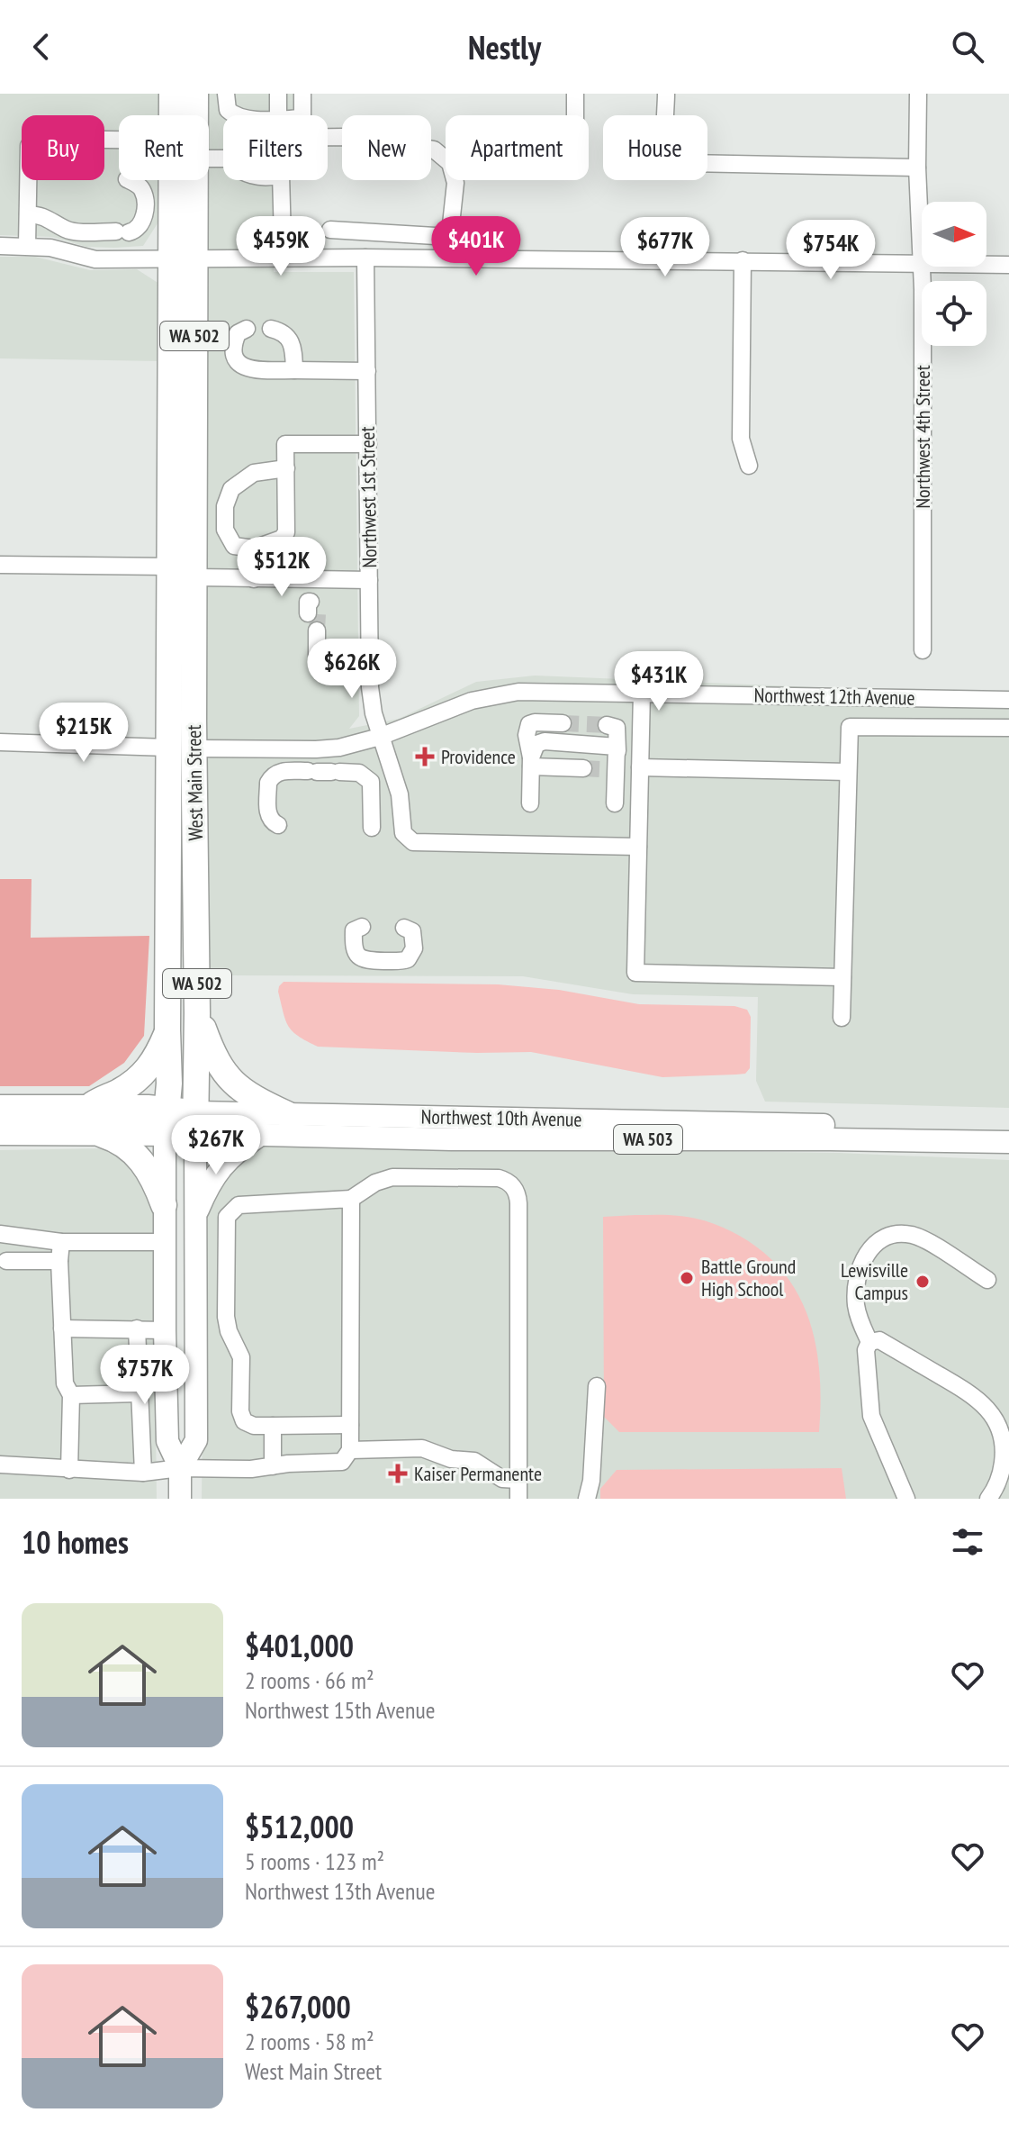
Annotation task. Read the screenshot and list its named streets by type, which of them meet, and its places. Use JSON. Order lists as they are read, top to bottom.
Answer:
{
  "streets": {
    "highway": ["WA 502", "West Main Street", "WA 503"],
    "main road": ["Northwest 10th Avenue"],
    "street": ["Northwest 4th Street", "Northwest 1st Street", "Northwest 12th Avenue"]
  },
  "crossings": [
    ["Northwest 1st Street", "Northwest 12th Avenue"],
    ["Northwest 12th Avenue", "West Main Street"],
    ["West Main Street", "Northwest 10th Avenue"],
    ["West Main Street", "WA 503"],
    ["Northwest 10th Avenue", "WA 503"]
  ],
  "places": {
    "health": ["Providence", "Kaiser Permanente"],
    "other": ["Battle Ground High School", "Lewisville Campus"]
  },
  "north": "right",
  "page": {
    "header": "Nestly",
    "chip": [
      "Buy",
      "Rent",
      "Filters",
      "New",
      "Apartment",
      "House"
    ],
    "price": [
      "$459K",
      "$401K",
      "$677K",
      "$754K",
      "$512K",
      "$626K",
      "$431K",
      "$215K",
      "$267K",
      "$757K"
    ],
    "heading": "10 homes",
    "list": [
      {
        "name": "$401,000",
        "note": "2 rooms · 66 m² · Northwest 15th Avenue"
      },
      {
        "name": "$512,000",
        "note": "5 rooms · 123 m² · Northwest 13th Avenue"
      },
      {
        "name": "$267,000",
        "note": "2 rooms · 58 m² · West Main Street"
      }
    ]
  }
}
